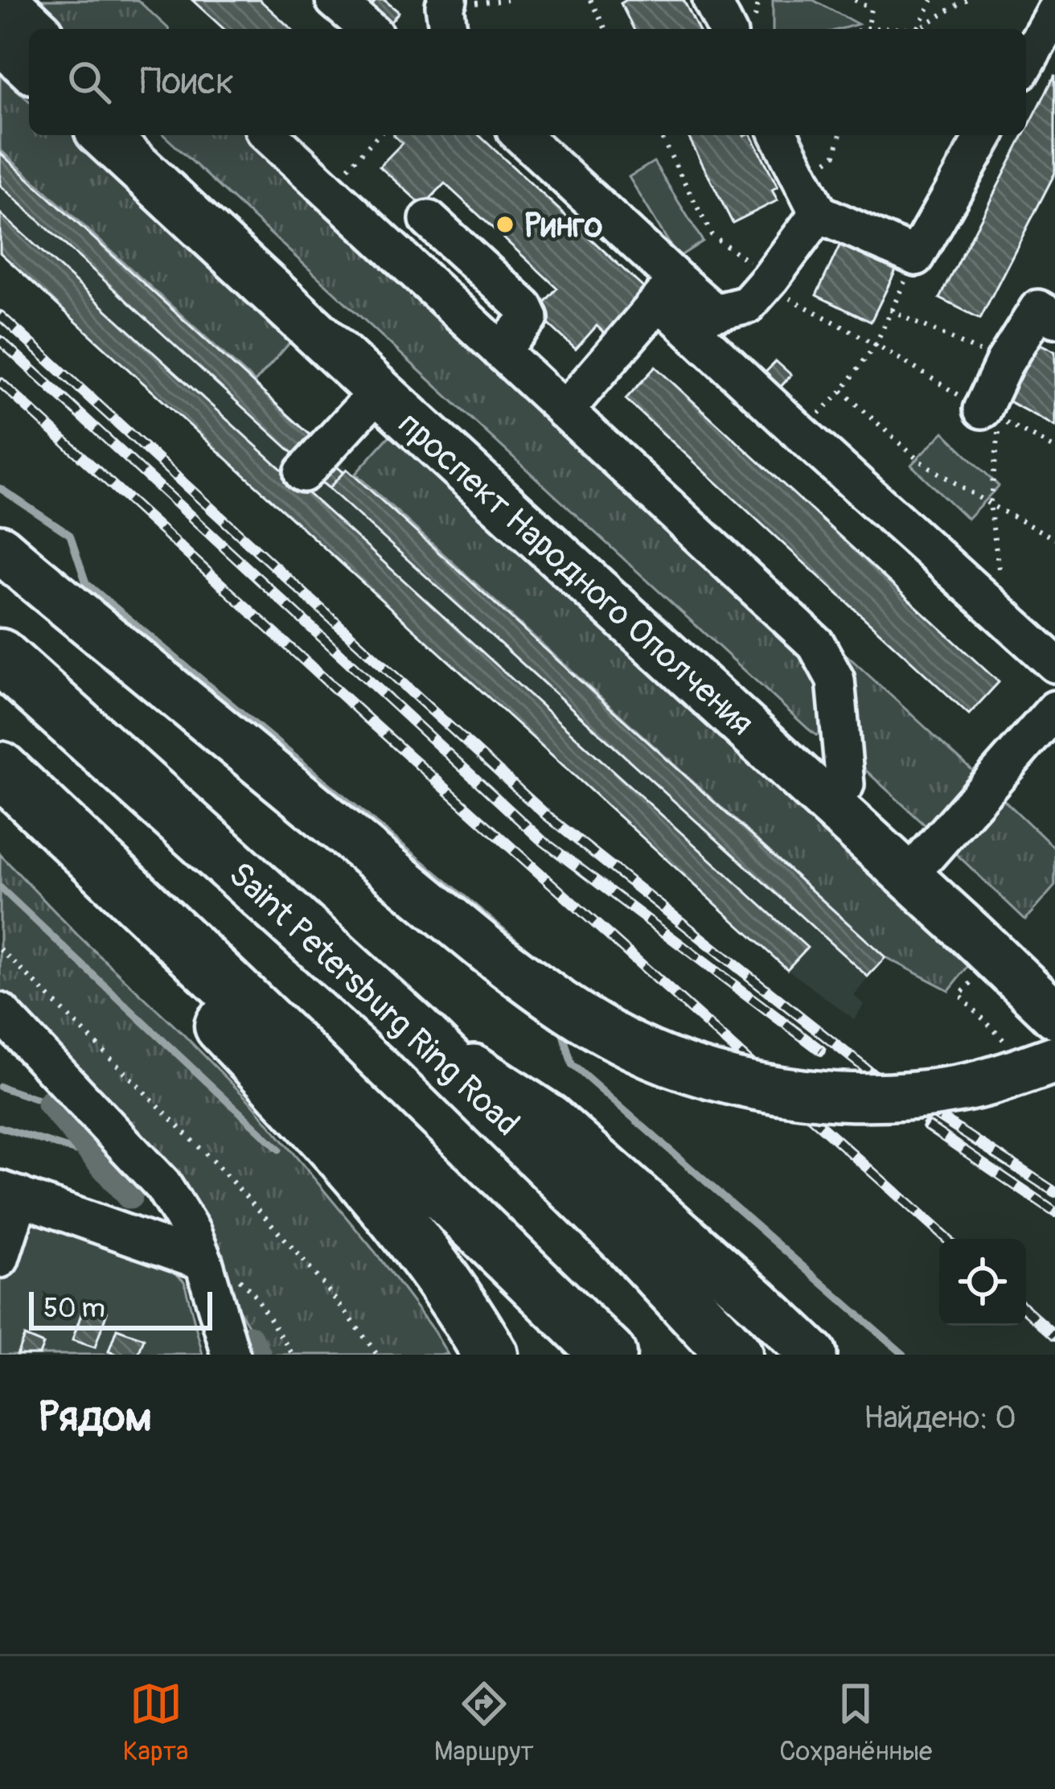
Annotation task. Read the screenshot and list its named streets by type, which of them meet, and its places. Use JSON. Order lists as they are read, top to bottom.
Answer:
{
  "streets": {
    "highway": ["Saint Petersburg Ring Road"],
    "main road": ["проспект Народного Ополчения"]
  },
  "places": ["Ринго"],
  "scale_bar": "50 m",
  "page": {
    "search": "Поиск",
    "scale": "50 m",
    "heading": ["Рядом", "Найдено: 0"],
    "nav": ["Карта", "Маршрут", "Сохранённые"]
  }
}
